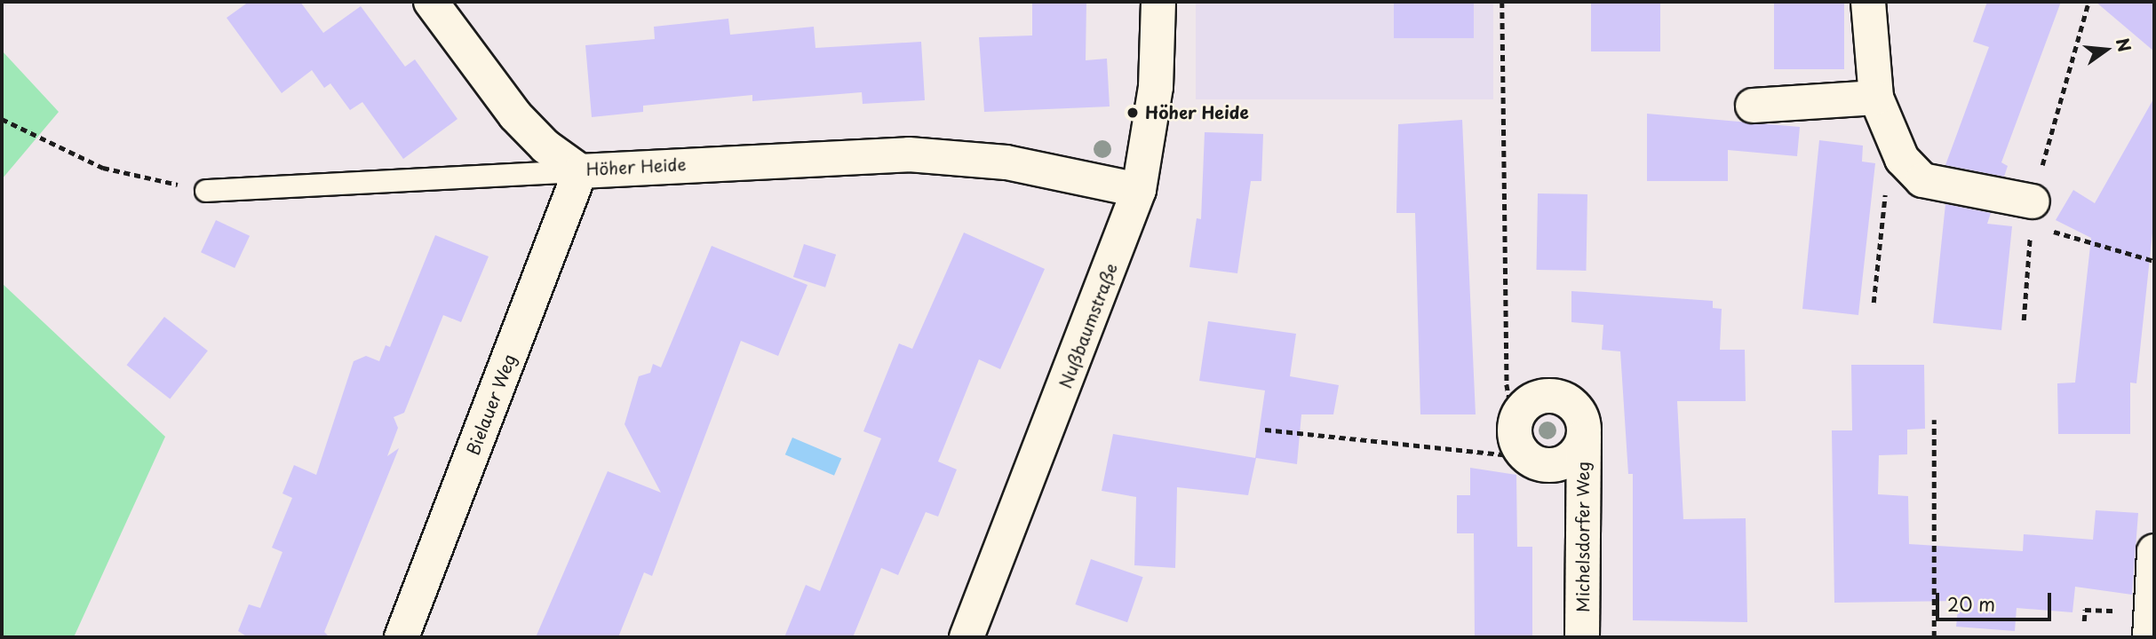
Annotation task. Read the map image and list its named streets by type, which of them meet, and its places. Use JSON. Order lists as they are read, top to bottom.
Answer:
{
  "streets": {
    "street": [
      "Höher Heide",
      "Nußbaumstraße",
      "Bielauer Weg",
      "Michelsdorfer Weg"
    ]
  },
  "crossings": [
    ["Höher Heide", "Nußbaumstraße"],
    ["Höher Heide", "Bielauer Weg"]
  ],
  "places": ["Höher Heide"],
  "scale_bar": "20 m",
  "north": "right"
}
